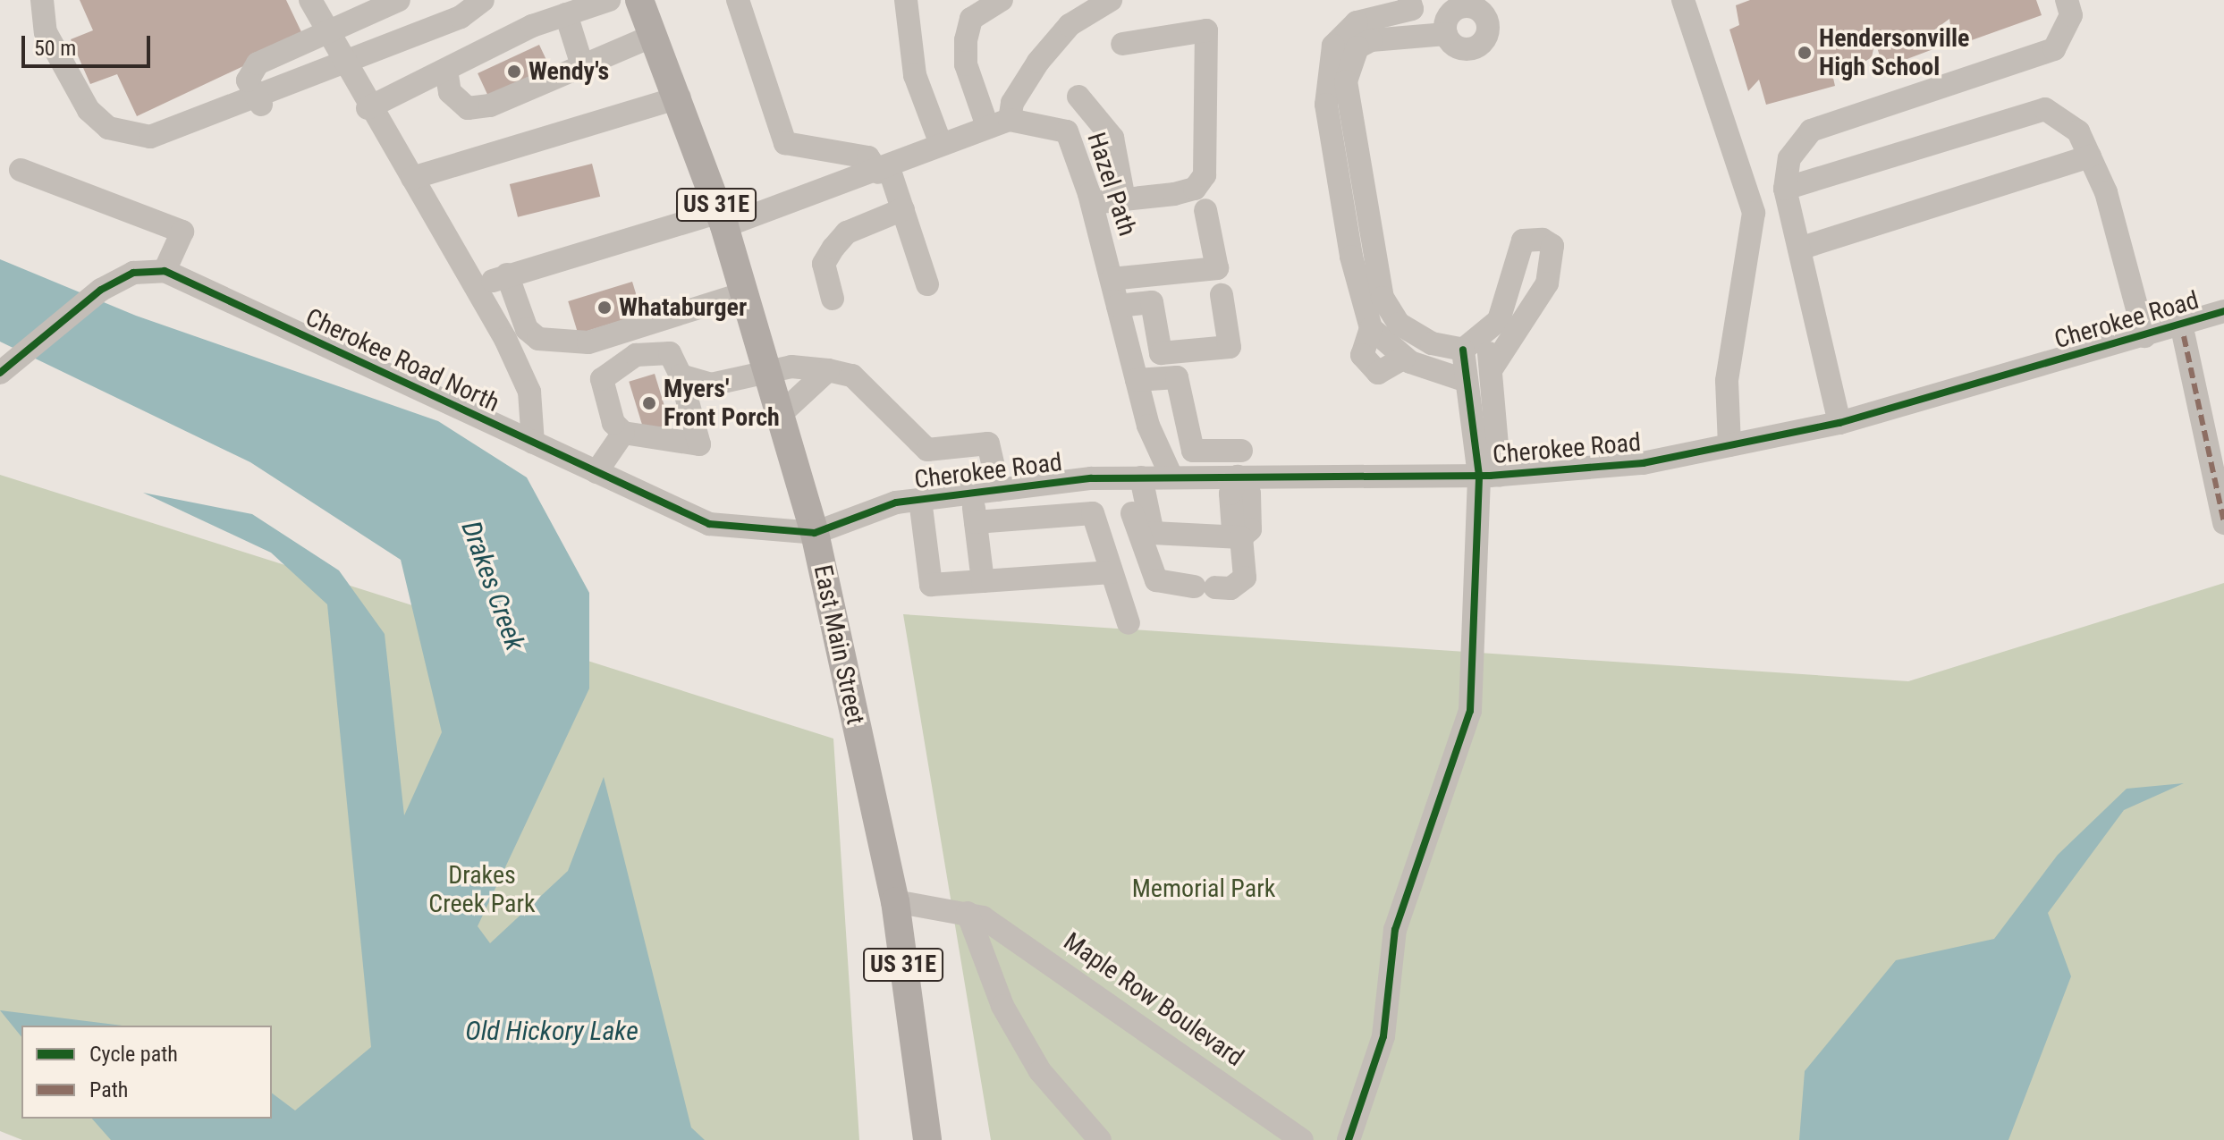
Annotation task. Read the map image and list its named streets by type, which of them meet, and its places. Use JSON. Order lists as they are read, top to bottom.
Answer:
{
  "streets": {
    "main road": ["US 31E", "East Main Street"],
    "street": [
      "Hazel Path",
      "Cherokee Road",
      "Cherokee Road North",
      "Maple Row Boulevard"
    ]
  },
  "crossings": [
    ["Hazel Path", "Cherokee Road"],
    ["Cherokee Road", "Cherokee Road North"],
    ["Cherokee Road", "East Main Street"],
    ["Cherokee Road North", "East Main Street"],
    ["East Main Street", "Maple Row Boulevard"]
  ],
  "water": ["Drakes Creek", "Old Hickory Lake"],
  "parks": ["Drakes Creek Park", "Memorial Park"],
  "places": [
    "Hendersonville High School",
    "Wendy's",
    "Whataburger",
    "Myers' Front Porch"
  ],
  "legend": ["Cycle path", "Path"],
  "scale_bar": "50 m"
}
